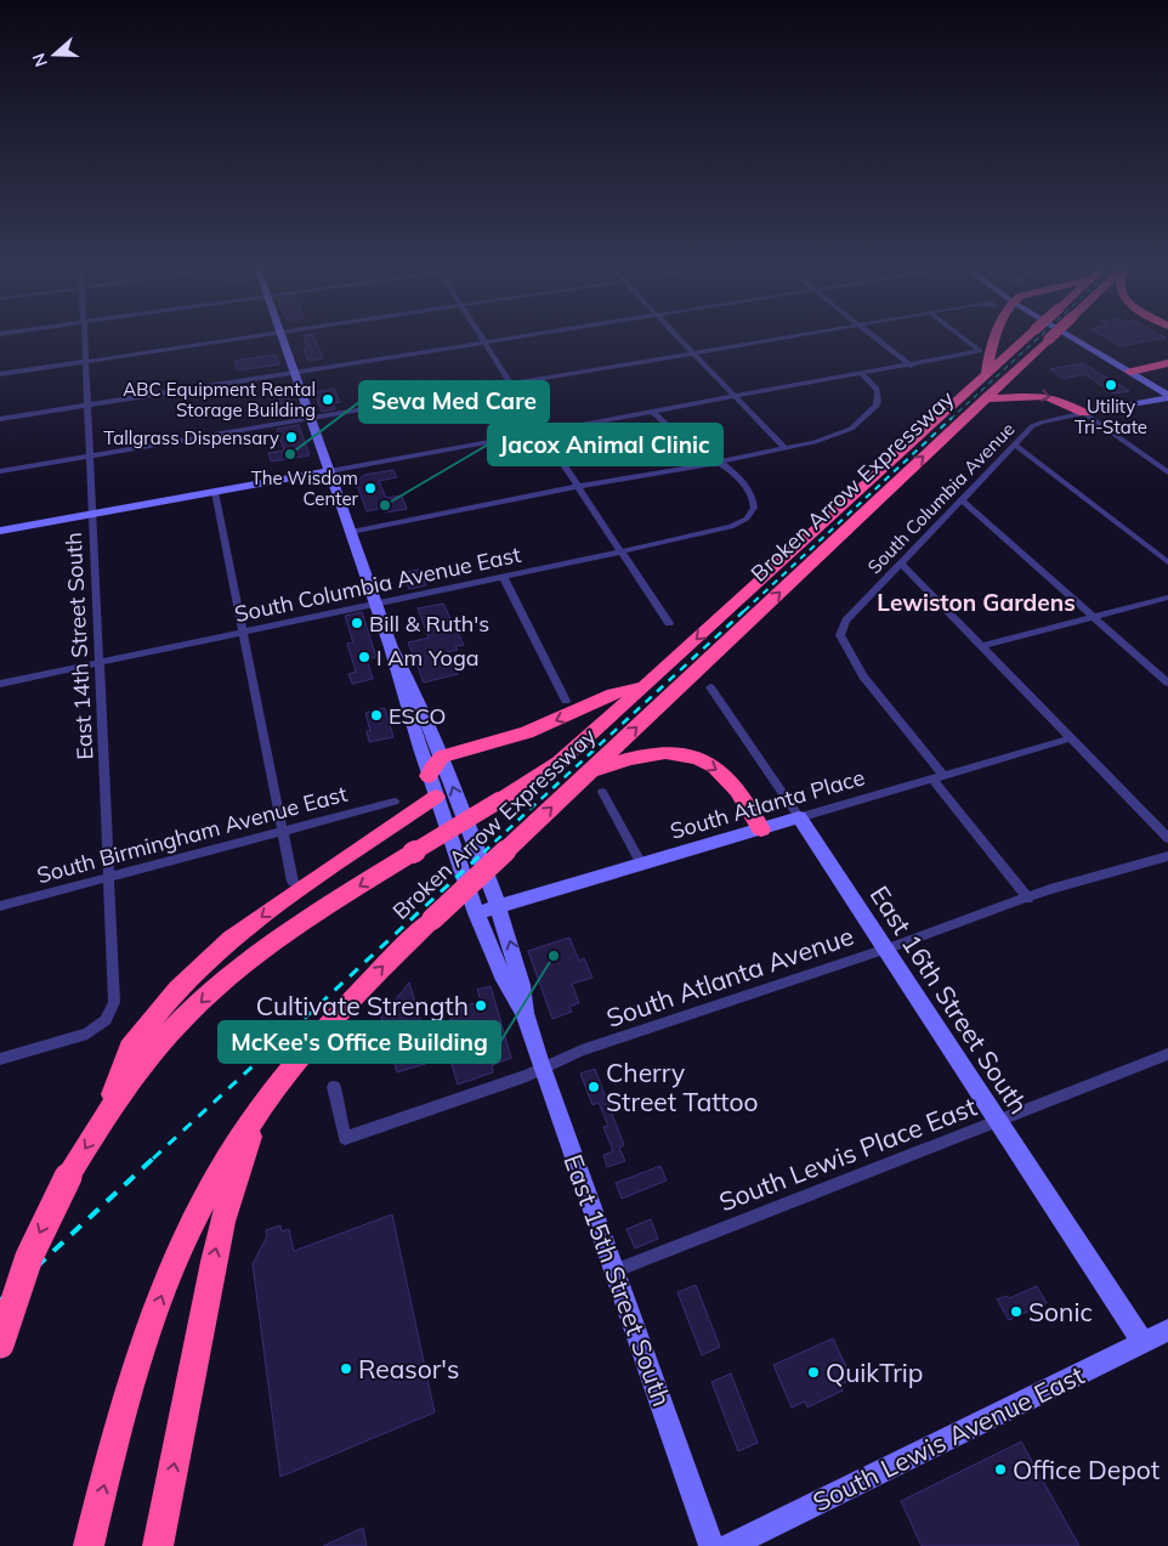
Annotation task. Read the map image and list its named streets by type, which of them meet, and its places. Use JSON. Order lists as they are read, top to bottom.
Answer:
{
  "streets": {
    "highway": ["Broken Arrow Expressway"],
    "main road": [
      "South Columbia Avenue",
      "South Atlanta Place",
      "East 16th Street South",
      "East 15th Street South",
      "South Lewis Avenue East"
    ],
    "street": [
      "South Columbia Avenue East",
      "East 14th Street South",
      "South Birmingham Avenue East",
      "South Atlanta Avenue",
      "South Lewis Place East"
    ]
  },
  "crossings": [
    ["South Columbia Avenue East", "East 14th Street South"],
    ["South Columbia Avenue East", "East 15th Street South"],
    ["East 14th Street South", "South Birmingham Avenue East"],
    ["South Atlanta Place", "East 16th Street South"],
    ["South Atlanta Place", "East 15th Street South"],
    ["South Atlanta Avenue", "East 16th Street South"],
    ["South Atlanta Avenue", "East 15th Street South"],
    ["East 16th Street South", "South Lewis Place East"],
    ["East 16th Street South", "South Lewis Avenue East"],
    ["South Lewis Place East", "East 15th Street South"]
  ],
  "districts": ["Lewiston Gardens"],
  "places": [
    "Utility Tri-State",
    "ABC Equipment Rental Storage Building",
    "Tallgrass Dispensary",
    "Seva Med Care",
    "The Wisdom Center",
    "Jacox Animal Clinic",
    "Bill & Ruth's",
    "I Am Yoga",
    "ESCO",
    "McKee's Office Building",
    "Cultivate Strength",
    "Cherry Street Tattoo",
    "Sonic",
    "Reasor's",
    "QuikTrip",
    "Office Depot"
  ],
  "north": "left"
}
